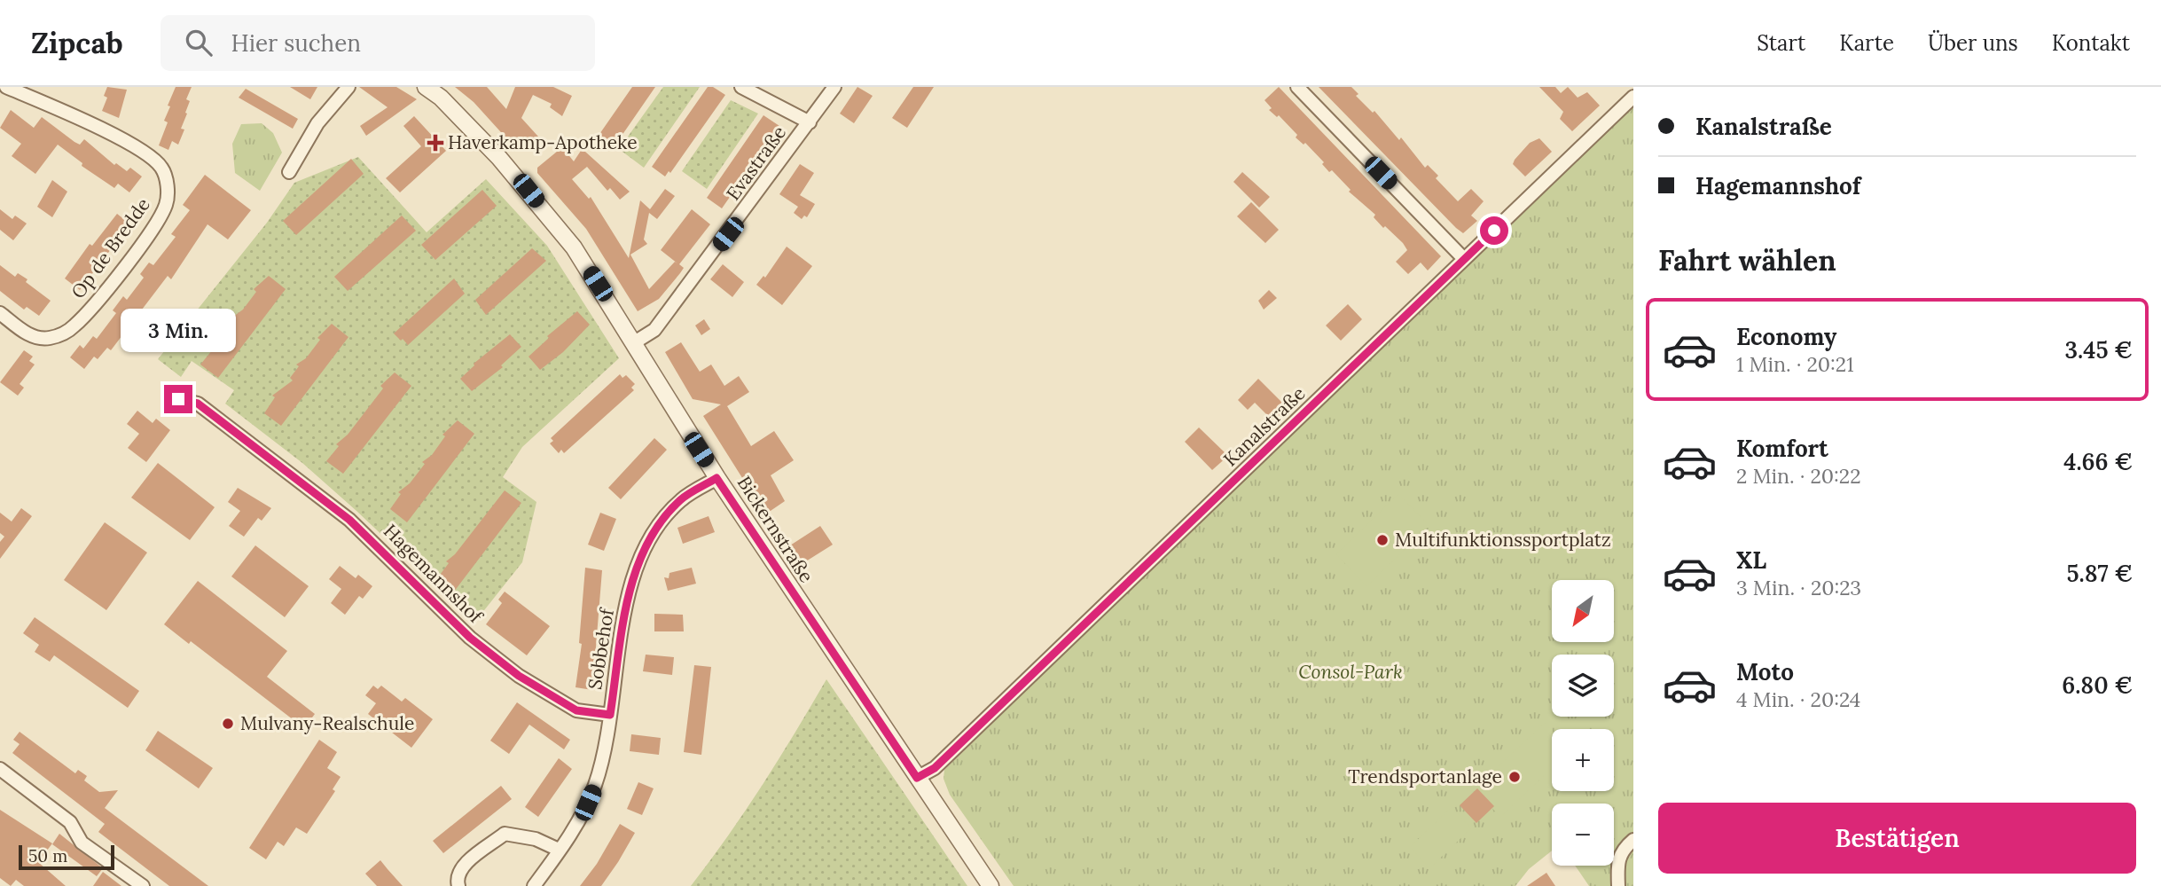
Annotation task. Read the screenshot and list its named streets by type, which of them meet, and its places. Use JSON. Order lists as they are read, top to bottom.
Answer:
{
  "streets": {
    "street": [
      "Evastraße",
      "Op de Bredde",
      "Kanalstraße",
      "Bickernstraße",
      "Hagemannshof",
      "Sobbehof"
    ]
  },
  "crossings": [
    ["Evastraße", "Bickernstraße"],
    ["Kanalstraße", "Bickernstraße"],
    ["Bickernstraße", "Sobbehof"],
    ["Hagemannshof", "Sobbehof"]
  ],
  "parks": ["Consol-Park"],
  "places": {
    "health": ["Haverkamp-Apotheke"],
    "other": ["Multifunktionssportplatz", "Mulvany-Realschule", "Trendsportanlage"]
  },
  "scale_bar": "50 m",
  "north": "bottom left",
  "page": {
    "header": "Zipcab",
    "search": "Hier suchen",
    "nav": [
      "Start",
      "Karte",
      "Über uns",
      "Kontakt"
    ],
    "banner": ["Kanalstraße", "Hagemannshof"],
    "heading": "Fahrt wählen",
    "list": [
      {
        "name": "Economy",
        "note": "1 Min. · 20:21",
        "value": "3.45 €"
      },
      {
        "name": "Komfort",
        "note": "2 Min. · 20:22",
        "value": "4.66 €"
      },
      {
        "name": "XL",
        "note": "3 Min. · 20:23",
        "value": "5.87 €"
      },
      {
        "name": "Moto",
        "note": "4 Min. · 20:24",
        "value": "6.80 €"
      }
    ],
    "bubble": "3 Min.",
    "map_buttons": ["+", "−"],
    "buttons": "Bestätigen",
    "scale": "50 m"
  }
}
